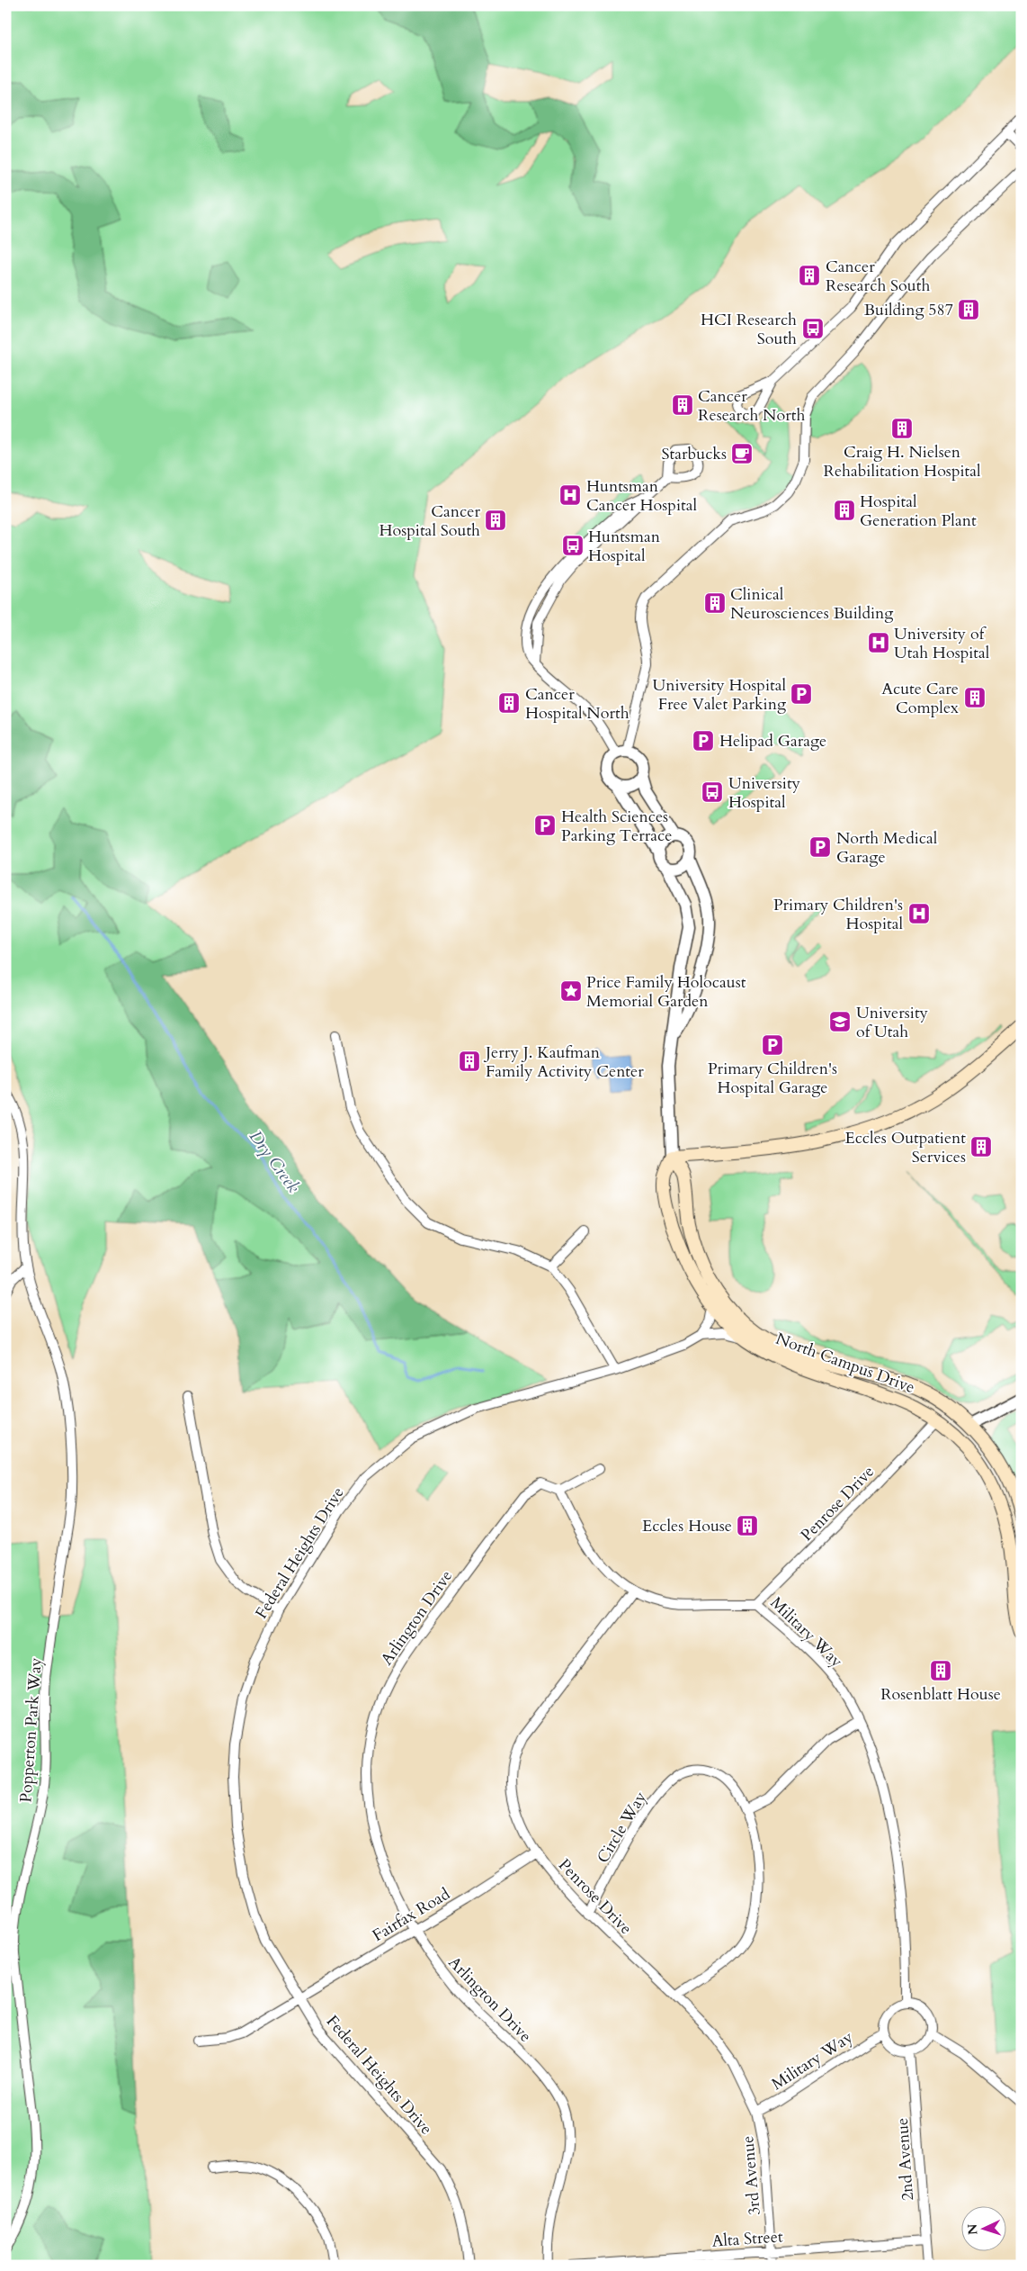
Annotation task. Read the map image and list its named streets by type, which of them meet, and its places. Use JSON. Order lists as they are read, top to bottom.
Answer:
{
  "streets": {
    "main road": ["North Campus Drive"],
    "street": [
      "Penrose Drive",
      "Federal Heights Drive",
      "Arlington Drive",
      "Military Way",
      "Popperton Park Way",
      "Circle Way",
      "Fairfax Road",
      "2nd Avenue",
      "3rd Avenue",
      "Alta Street"
    ]
  },
  "crossings": [
    ["North Campus Drive", "Penrose Drive"],
    ["North Campus Drive", "Federal Heights Drive"],
    ["Penrose Drive", "Military Way"],
    ["Penrose Drive", "Circle Way"],
    ["Penrose Drive", "Fairfax Road"],
    ["Penrose Drive", "3rd Avenue"],
    ["Federal Heights Drive", "Fairfax Road"],
    ["Arlington Drive", "Military Way"],
    ["Arlington Drive", "Fairfax Road"],
    ["Military Way", "2nd Avenue"],
    ["Military Way", "3rd Avenue"],
    ["2nd Avenue", "Alta Street"],
    ["3rd Avenue", "Alta Street"]
  ],
  "water": ["Dry Creek"],
  "places": {
    "building": [
      "Cancer Research South",
      "Building 587",
      "Cancer Research North",
      "Craig H. Nielsen Rehabilitation Hospital",
      "Hospital Generation Plant",
      "Cancer Hospital South",
      "Clinical Neurosciences Building",
      "Acute Care Complex",
      "Cancer Hospital North",
      "Jerry J. Kaufman Family Activity Center",
      "Eccles Outpatient Services",
      "Eccles House",
      "Rosenblatt House"
    ],
    "bus stop": ["HCI Research South", "Huntsman Hospital", "University Hospital"],
    "cafe": ["Starbucks"],
    "hospital": ["Huntsman Cancer Hospital", "University of Utah Hospital", "Primary Children's Hospital"],
    "parking": [
      "University Hospital Free Valet Parking",
      "Helipad Garage",
      "Health Sciences Parking Terrace",
      "North Medical Garage",
      "Primary Children's Hospital Garage"
    ],
    "place": ["Price Family Holocaust Memorial Garden"],
    "school or university": ["University of Utah"]
  },
  "north": "left"
}
